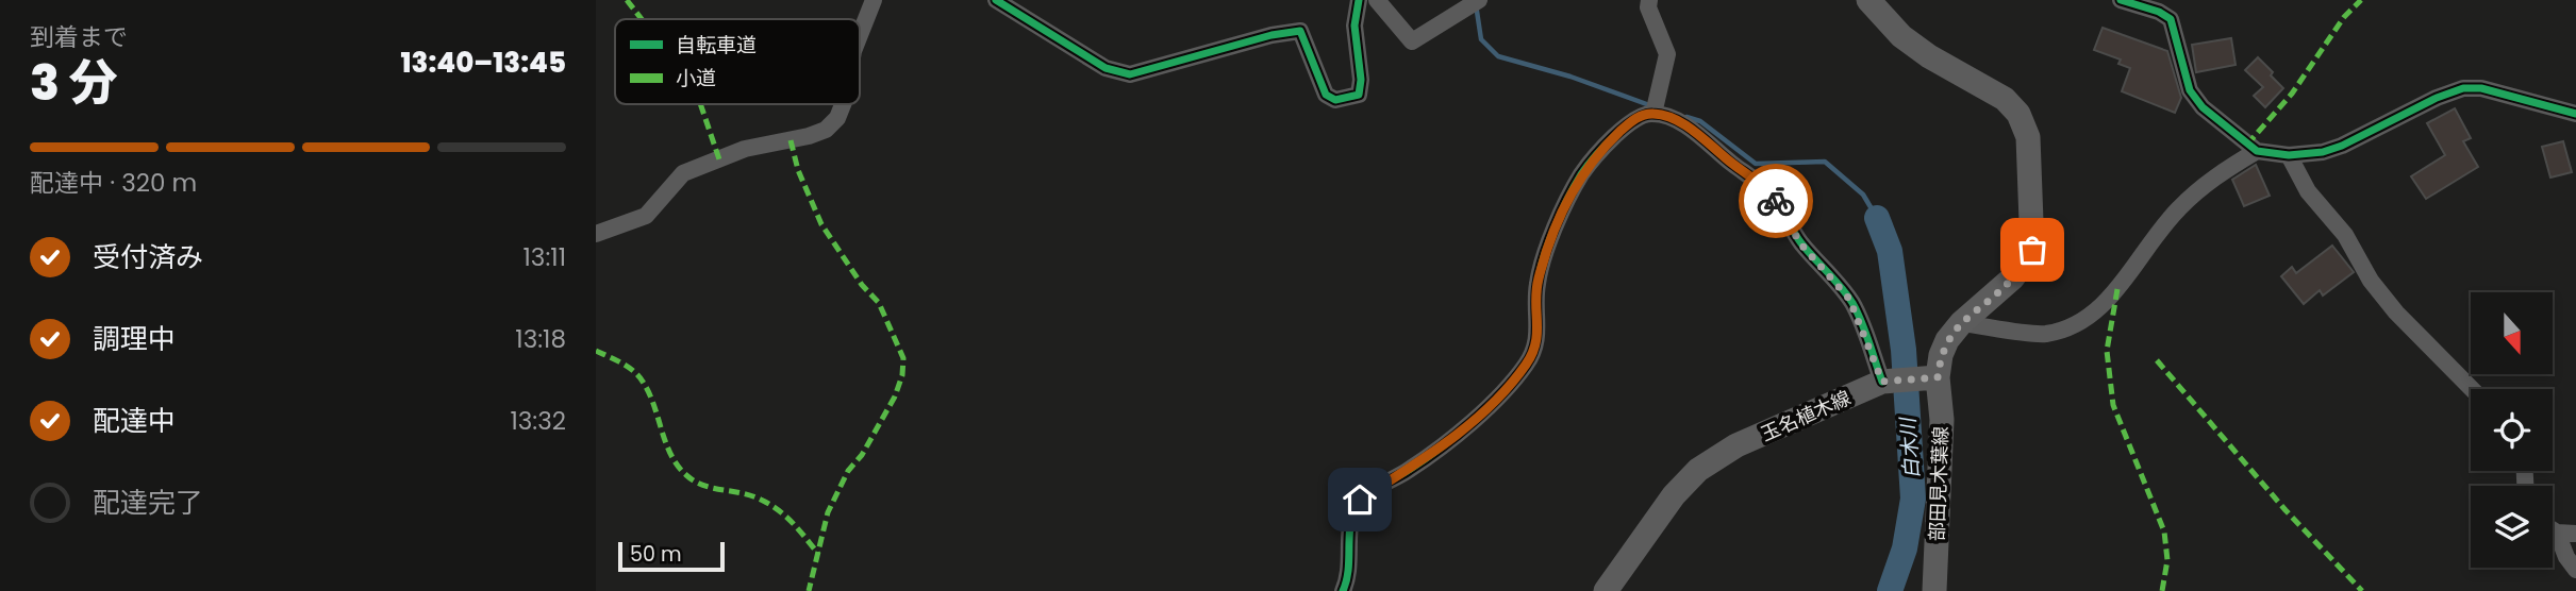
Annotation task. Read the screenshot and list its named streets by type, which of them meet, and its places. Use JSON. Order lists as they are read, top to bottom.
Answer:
{
  "streets": {
    "main road": ["玉名植木線", "部田見木葉線"]
  },
  "crossings": [
    ["玉名植木線", "部田見木葉線"]
  ],
  "water": ["白木川"],
  "legend": ["自転車道", "小道"],
  "scale_bar": "50 m",
  "north": "bottom",
  "page": {
    "heading": ["3 分", "到着まで", "13:40–13:45"],
    "bar": "配達中 · 320 m",
    "list": [
      ["受付済み", "13:11"],
      ["調理中", "13:18"],
      ["配達中", "13:32"],
      "配達完了"
    ],
    "scale": "50 m"
  }
}
